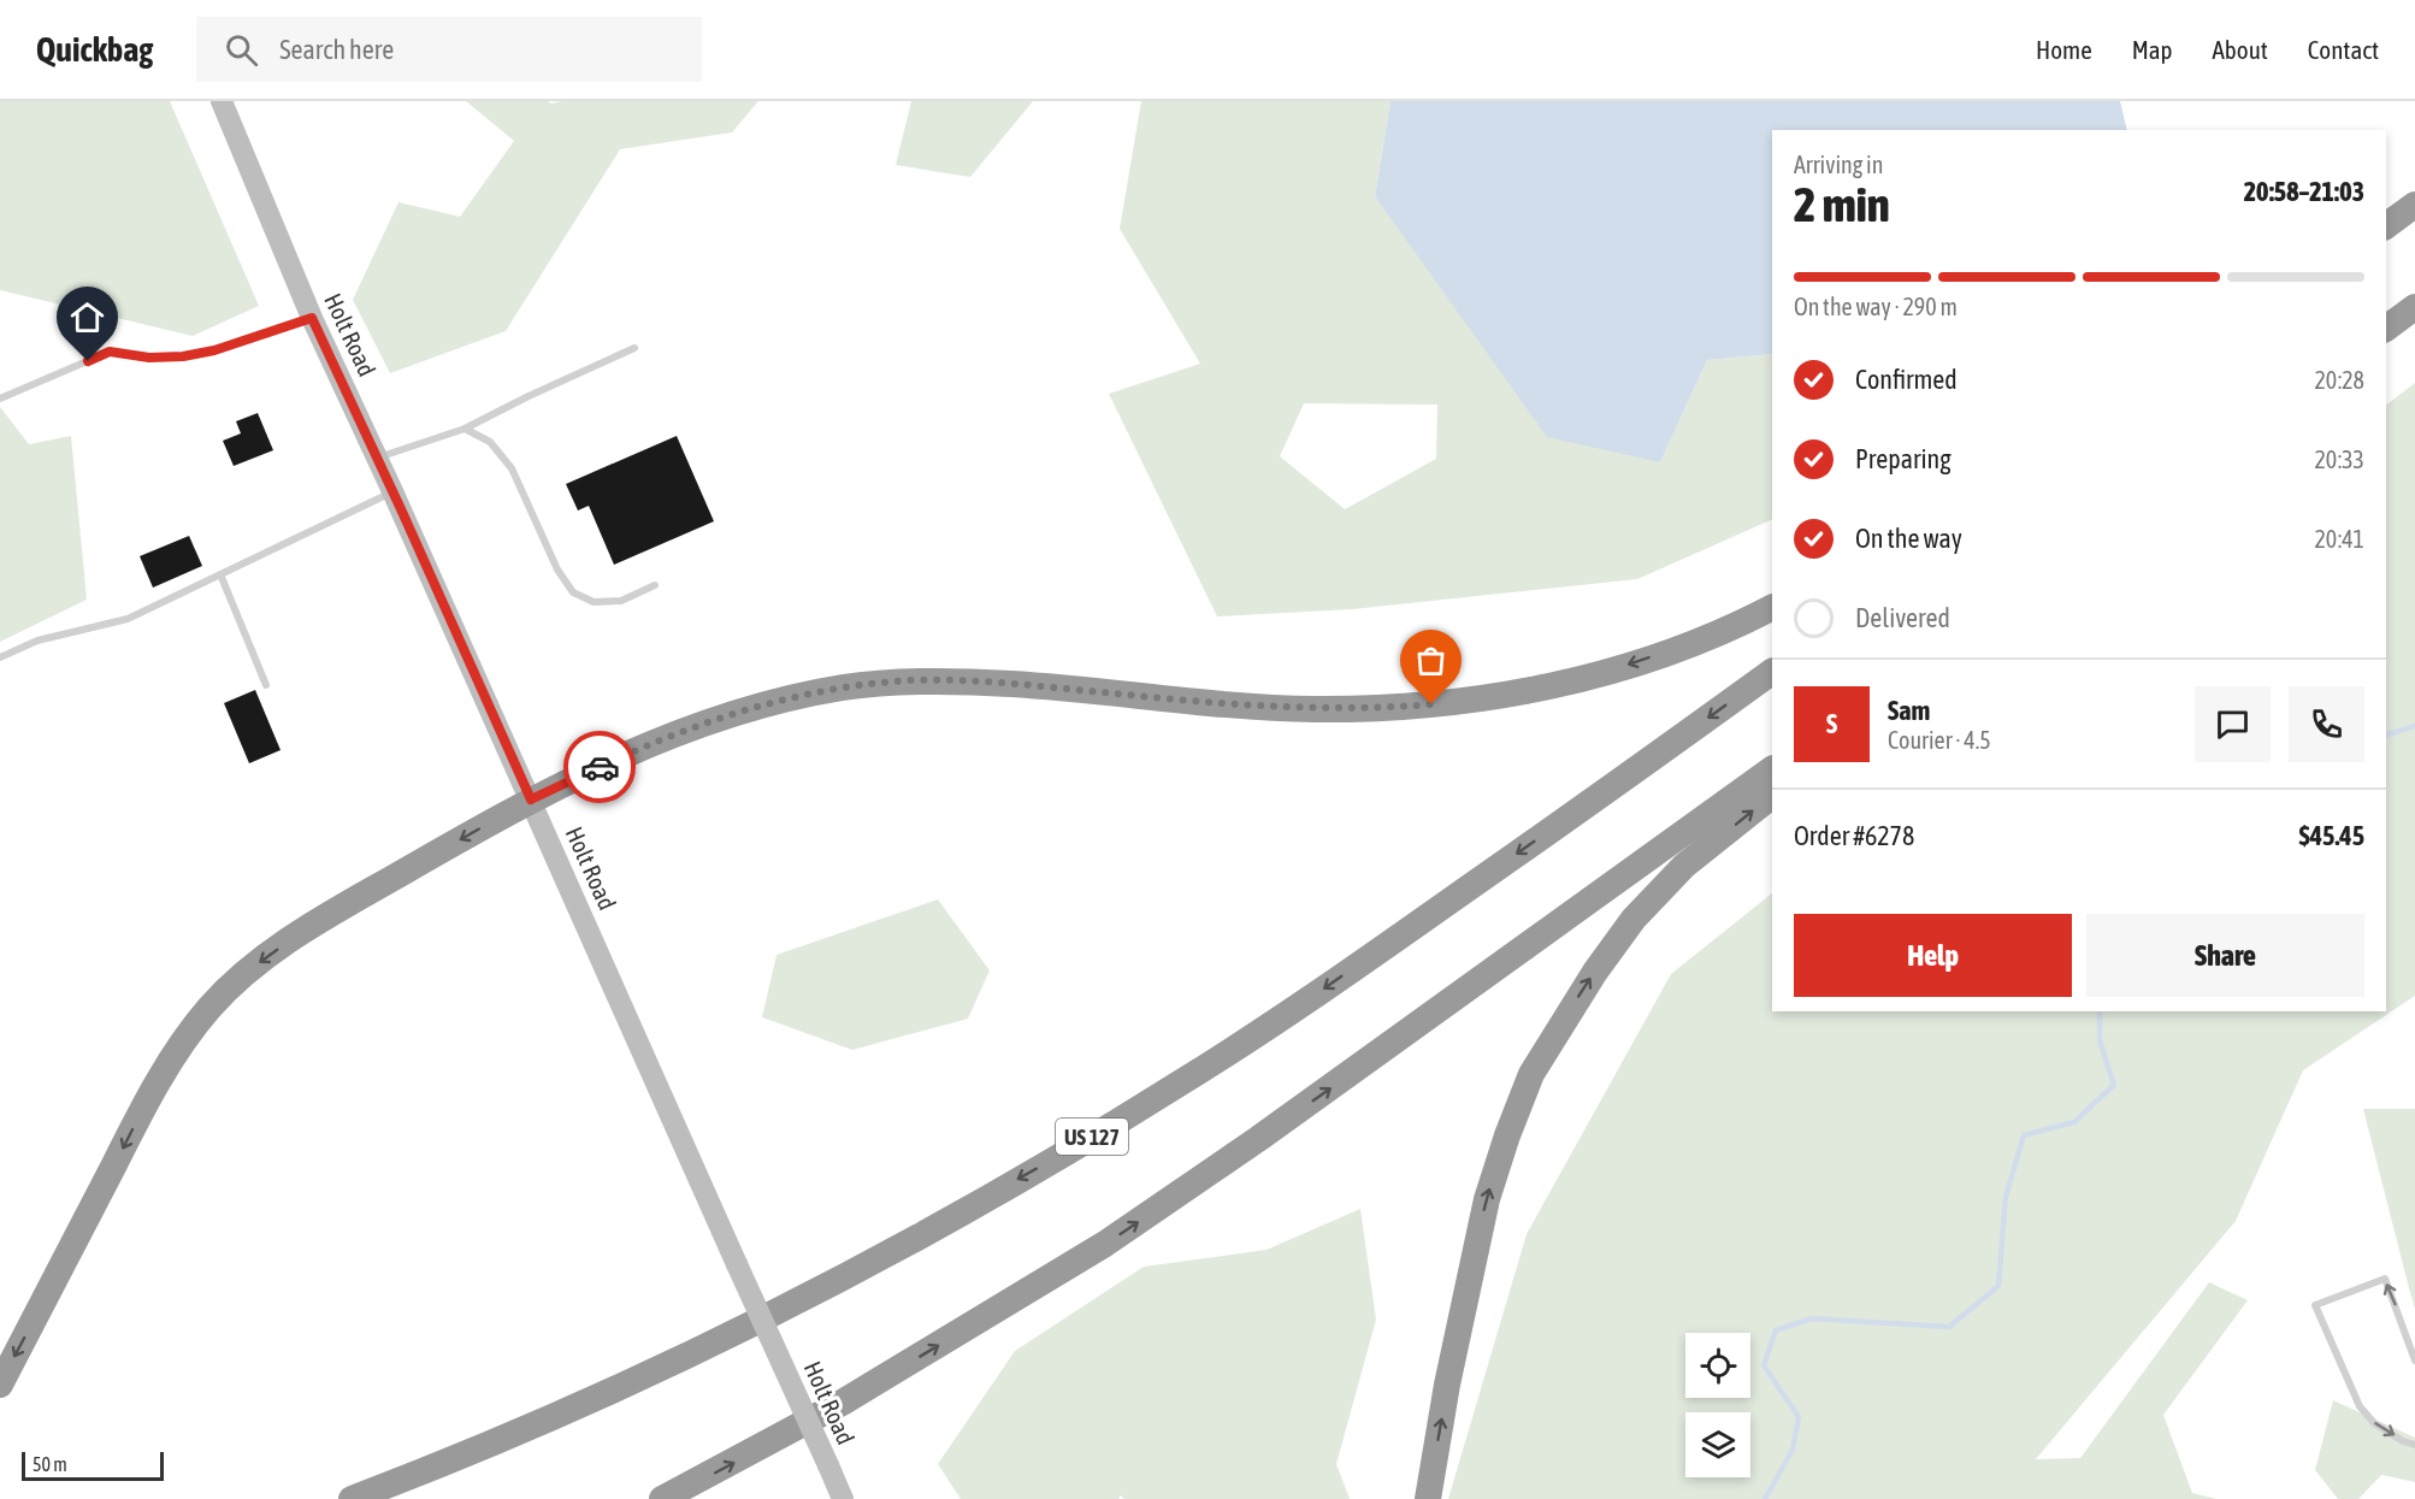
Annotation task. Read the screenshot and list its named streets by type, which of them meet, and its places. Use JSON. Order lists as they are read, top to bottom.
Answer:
{
  "streets": {
    "highway": ["US 127"],
    "street": ["Holt Road"]
  },
  "scale_bar": "50 m",
  "page": {
    "header": "Quickbag",
    "search": "Search here",
    "nav": [
      "Home",
      "Map",
      "About",
      "Contact"
    ],
    "heading": ["2 min", "Arriving in", "20:58–21:03"],
    "panel": [
      "Sam",
      "Courier · 4.5",
      "Order #6278",
      "$45.45"
    ],
    "bar": "On the way · 290 m",
    "list": [
      ["Confirmed", "20:28"],
      ["Preparing", "20:33"],
      ["On the way", "20:41"],
      "Delivered"
    ],
    "round": "S",
    "buttons": ["Help", "Share"],
    "scale": "50 m"
  }
}
